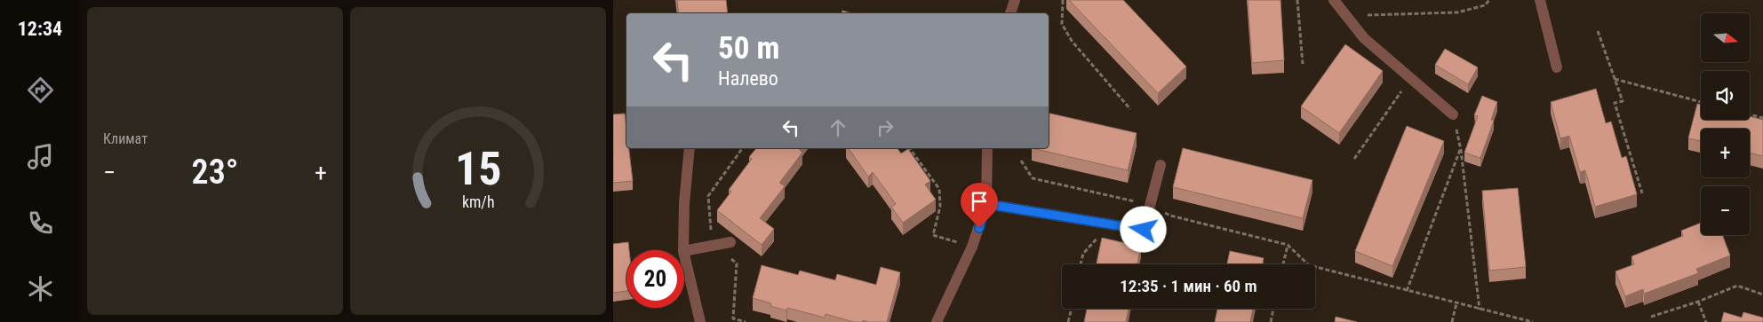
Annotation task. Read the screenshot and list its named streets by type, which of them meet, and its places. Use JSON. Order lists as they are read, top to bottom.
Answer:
{
  "north": "right",
  "page": {
    "tabs": "12:34",
    "tile": "Климат",
    "map_buttons": ["+", "−"],
    "turn": ["50 m", "Налево"],
    "heat": ["−", "23°", "+"],
    "limit": "20",
    "trip": "12:35 · 1 мин · 60 m",
    "gauge": ["15", "km/h"]
  }
}
